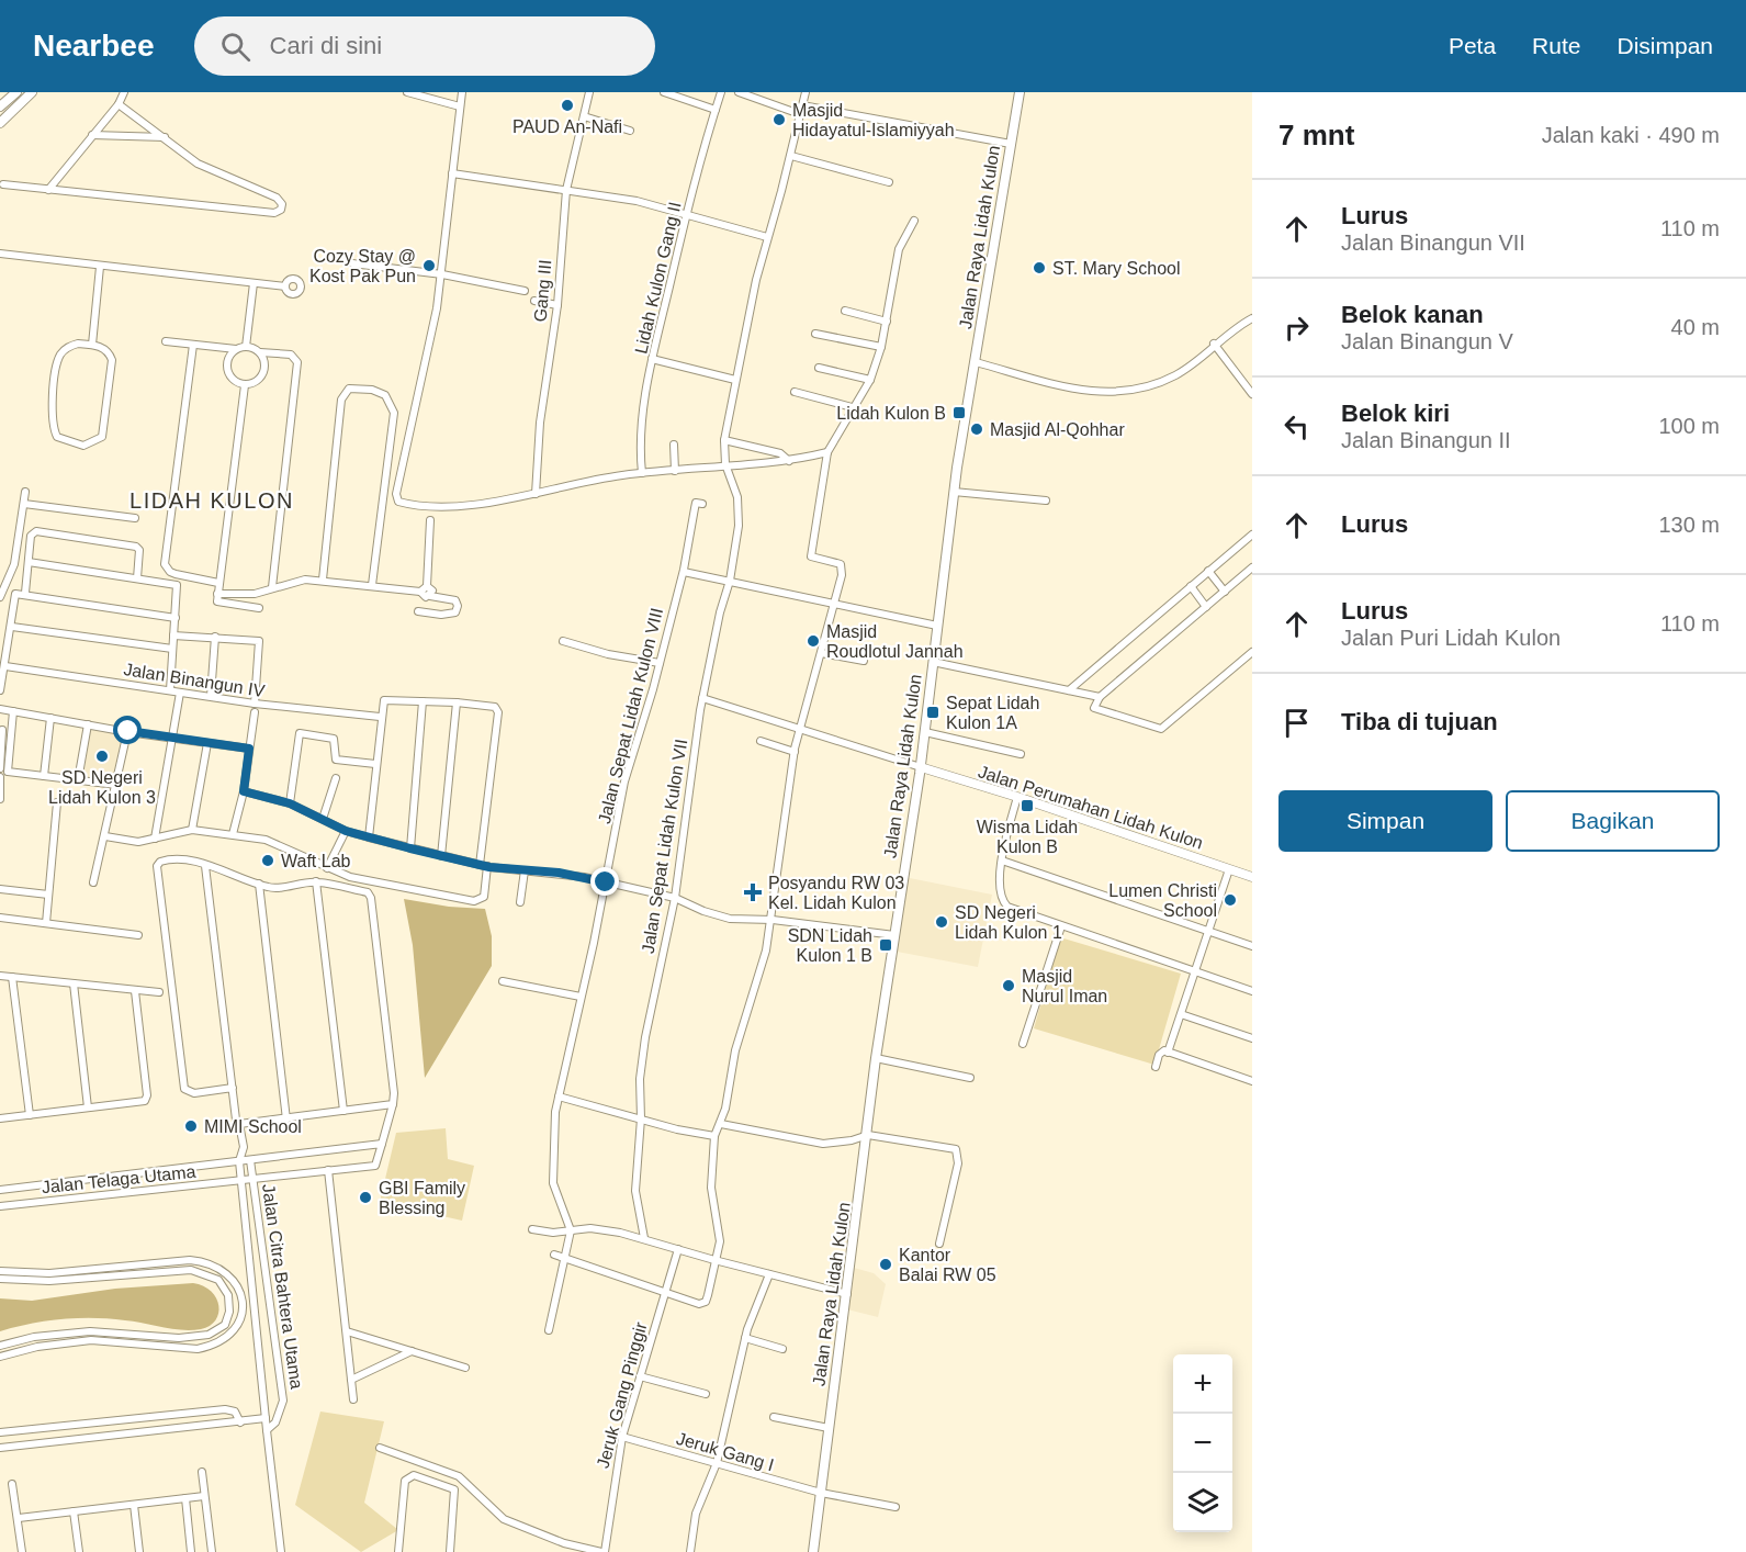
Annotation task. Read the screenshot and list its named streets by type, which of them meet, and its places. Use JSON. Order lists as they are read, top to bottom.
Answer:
{
  "streets": {
    "main road": ["Jalan Raya Lidah Kulon"],
    "street": [
      "Lidah Kulon Gang II",
      "Gang III",
      "Jalan Binangun IV",
      "Jalan Sepat Lidah Kulon VIII",
      "Jalan Perumahan Lidah Kulon",
      "Jalan Sepat Lidah Kulon VII",
      "Jalan Telaga Utama",
      "Jalan Citra Bahtera Utama",
      "Jeruk Gang Pinggir",
      "Jeruk Gang I"
    ]
  },
  "crossings": [
    ["Jalan Raya Lidah Kulon", "Jalan Perumahan Lidah Kulon"],
    ["Jalan Raya Lidah Kulon", "Jeruk Gang I"],
    ["Jalan Telaga Utama", "Jalan Citra Bahtera Utama"],
    ["Jeruk Gang Pinggir", "Jeruk Gang I"]
  ],
  "districts": ["LIDAH KULON"],
  "places": {
    "other": [
      "PAUD An-Nafi",
      "Masjid Hidayatul-Islamiyyah",
      "Cozy Stay @ Kost Pak Pun",
      "ST. Mary School",
      "Masjid Al-Qohhar",
      "Masjid Roudlotul Jannah",
      "SD Negeri Lidah Kulon 3",
      "Waft Lab",
      "Lumen Christi School",
      "SD Negeri Lidah Kulon 1",
      "Masjid Nurul Iman",
      "MIMI School",
      "GBI Family Blessing",
      "Kantor Balai RW 05"
    ],
    "transit": [
      "Lidah Kulon B",
      "Sepat Lidah Kulon 1A",
      "Wisma Lidah Kulon B",
      "SDN Lidah Kulon 1 B"
    ],
    "health": ["Posyandu RW 03 Kel. Lidah Kulon"]
  },
  "page": {
    "header": "Nearbee",
    "search": "Cari di sini",
    "nav": ["Peta", "Rute", "Disimpan"],
    "heading": ["7 mnt", "Jalan kaki · 490 m"],
    "list": [
      ["Lurus", "Jalan Binangun VII", "110 m"],
      ["Belok kanan", "Jalan Binangun V", "40 m"],
      ["Belok kiri", "Jalan Binangun II", "100 m"],
      ["Lurus", "130 m"],
      ["Lurus", "Jalan Puri Lidah Kulon", "110 m"],
      "Tiba di tujuan"
    ],
    "buttons": ["Simpan", "Bagikan"],
    "map_buttons": ["+", "−"]
  }
}
